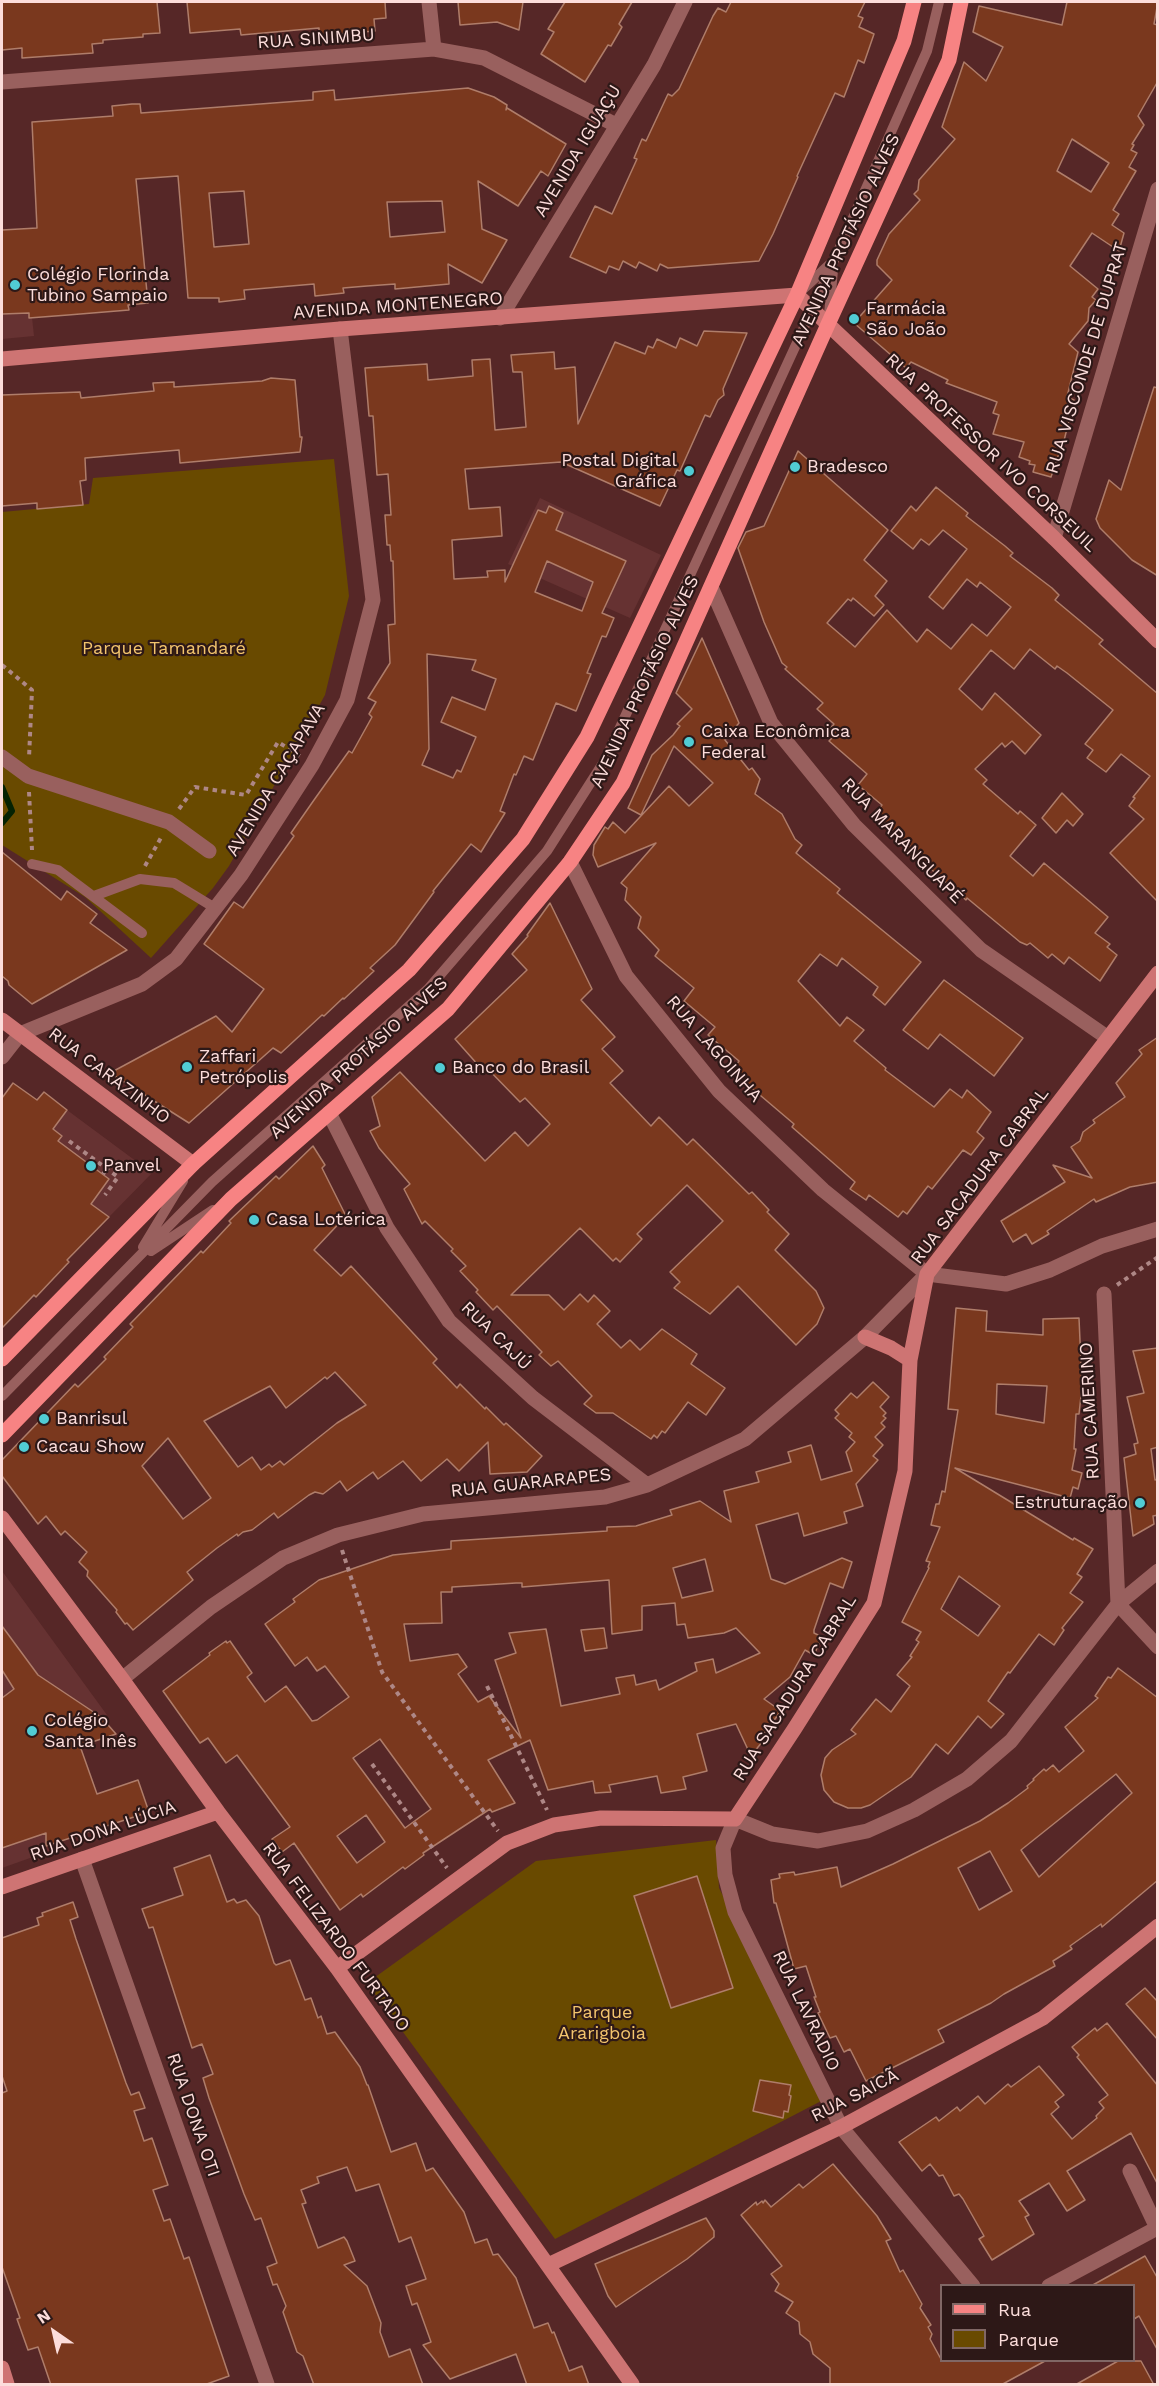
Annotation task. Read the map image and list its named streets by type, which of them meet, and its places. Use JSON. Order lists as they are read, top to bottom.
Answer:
{
  "streets": {
    "main road": ["AVENIDA PROTÁSIO ALVES"],
    "street": [
      "RUA SINIMBU",
      "AVENIDA IGUAÇU",
      "AVENIDA MONTENEGRO",
      "RUA VISCONDE DE DUPRAT",
      "RUA PROFESSOR IVO CORSEUIL",
      "AVENIDA CAÇAPAVA",
      "RUA MARANGUAPÉ",
      "RUA LAGOINHA",
      "RUA CARAZINHO",
      "RUA SACADURA CABRAL",
      "RUA CAJÚ",
      "RUA CAMERINO",
      "RUA GUARARAPES",
      "RUA DONA LÚCIA",
      "RUA FELIZARDO FURTADO",
      "RUA LAVRADIO",
      "RUA SAICÃ",
      "RUA DONA OTI"
    ]
  },
  "crossings": [
    ["RUA SINIMBU", "AVENIDA IGUAÇU"],
    ["AVENIDA IGUAÇU", "AVENIDA MONTENEGRO"],
    ["AVENIDA PROTÁSIO ALVES", "AVENIDA MONTENEGRO"],
    ["AVENIDA PROTÁSIO ALVES", "RUA PROFESSOR IVO CORSEUIL"],
    ["AVENIDA PROTÁSIO ALVES", "RUA MARANGUAPÉ"],
    ["AVENIDA PROTÁSIO ALVES", "RUA LAGOINHA"],
    ["AVENIDA PROTÁSIO ALVES", "RUA CARAZINHO"],
    ["AVENIDA PROTÁSIO ALVES", "RUA CAJÚ"],
    ["AVENIDA MONTENEGRO", "RUA PROFESSOR IVO CORSEUIL"],
    ["AVENIDA MONTENEGRO", "AVENIDA CAÇAPAVA"],
    ["RUA VISCONDE DE DUPRAT", "RUA PROFESSOR IVO CORSEUIL"],
    ["AVENIDA CAÇAPAVA", "RUA CARAZINHO"],
    ["RUA MARANGUAPÉ", "RUA SACADURA CABRAL"],
    ["RUA LAGOINHA", "RUA SACADURA CABRAL"],
    ["RUA LAGOINHA", "RUA GUARARAPES"],
    ["RUA SACADURA CABRAL", "RUA GUARARAPES"],
    ["RUA SACADURA CABRAL", "RUA LAVRADIO"],
    ["RUA CAJÚ", "RUA GUARARAPES"],
    ["RUA GUARARAPES", "RUA FELIZARDO FURTADO"],
    ["RUA DONA LÚCIA", "RUA FELIZARDO FURTADO"],
    ["RUA DONA LÚCIA", "RUA DONA OTI"],
    ["RUA FELIZARDO FURTADO", "RUA SAICÃ"],
    ["RUA LAVRADIO", "RUA SAICÃ"]
  ],
  "parks": ["Parque Tamandaré", "Parque Ararigboia"],
  "places": [
    "Colégio Florinda Tubino Sampaio",
    "Farmácia São João",
    "Bradesco",
    "Postal Digital Gráfica",
    "Caixa Econômica Federal",
    "Zaffari Petrópolis",
    "Banco do Brasil",
    "Panvel",
    "Casa Lotérica",
    "Banrisul",
    "Cacau Show",
    "Estruturação",
    "Colégio Santa Inês"
  ],
  "legend": ["Rua", "Parque"],
  "north": "top left"
}
